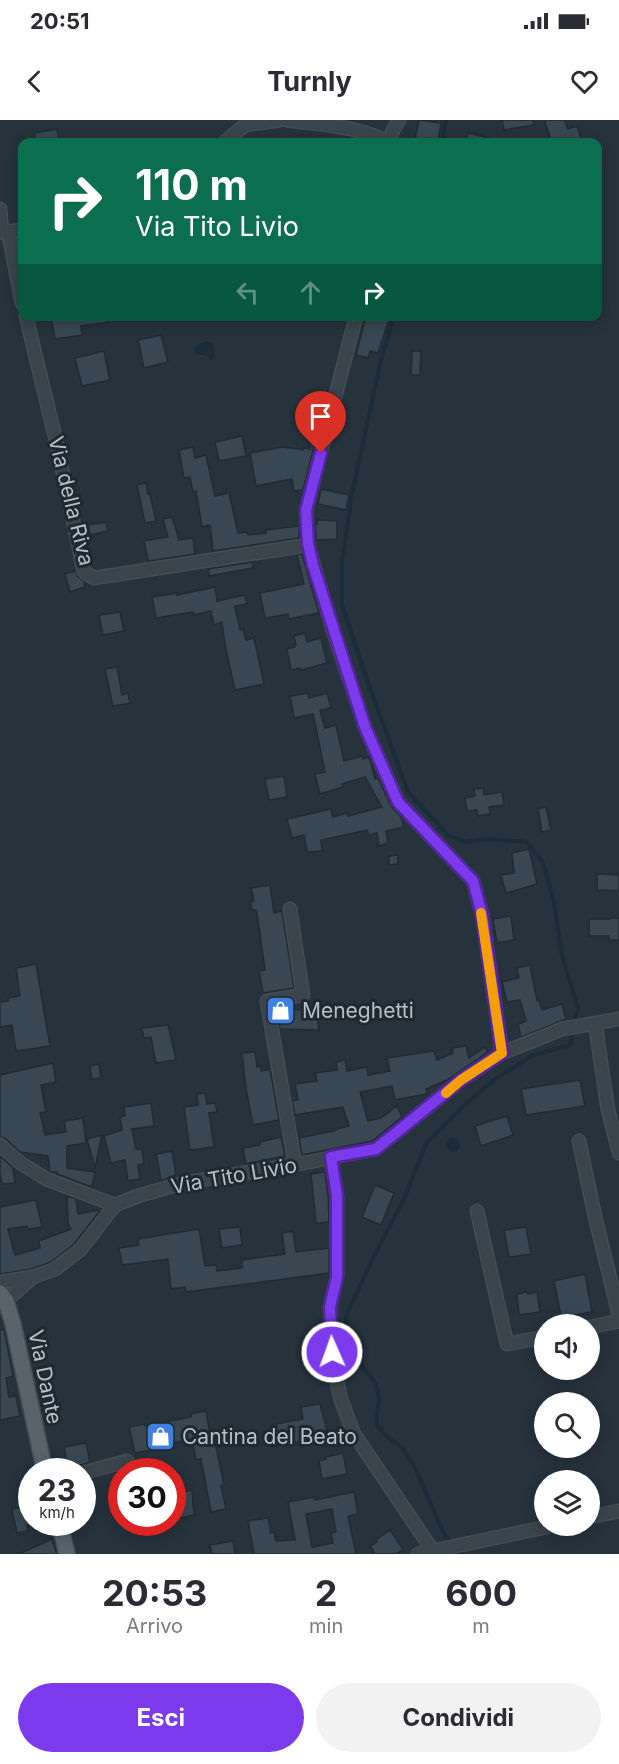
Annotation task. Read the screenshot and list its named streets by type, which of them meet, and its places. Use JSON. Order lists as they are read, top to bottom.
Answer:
{
  "streets": {
    "main road": ["Via Dante"],
    "street": ["Via della Riva", "Via Tito Livio"]
  },
  "places": {
    "shop": ["Meneghetti", "Cantina del Beato"]
  },
  "page": {
    "status": "20:51",
    "header": "Turnly",
    "turn": ["110 m", "Via Tito Livio"],
    "speed": "23 km/h",
    "limit": "30",
    "eta": [
      "20:53",
      "Arrivo",
      "2",
      "min",
      "600",
      "m"
    ],
    "buttons": ["Esci", "Condividi"]
  }
}
